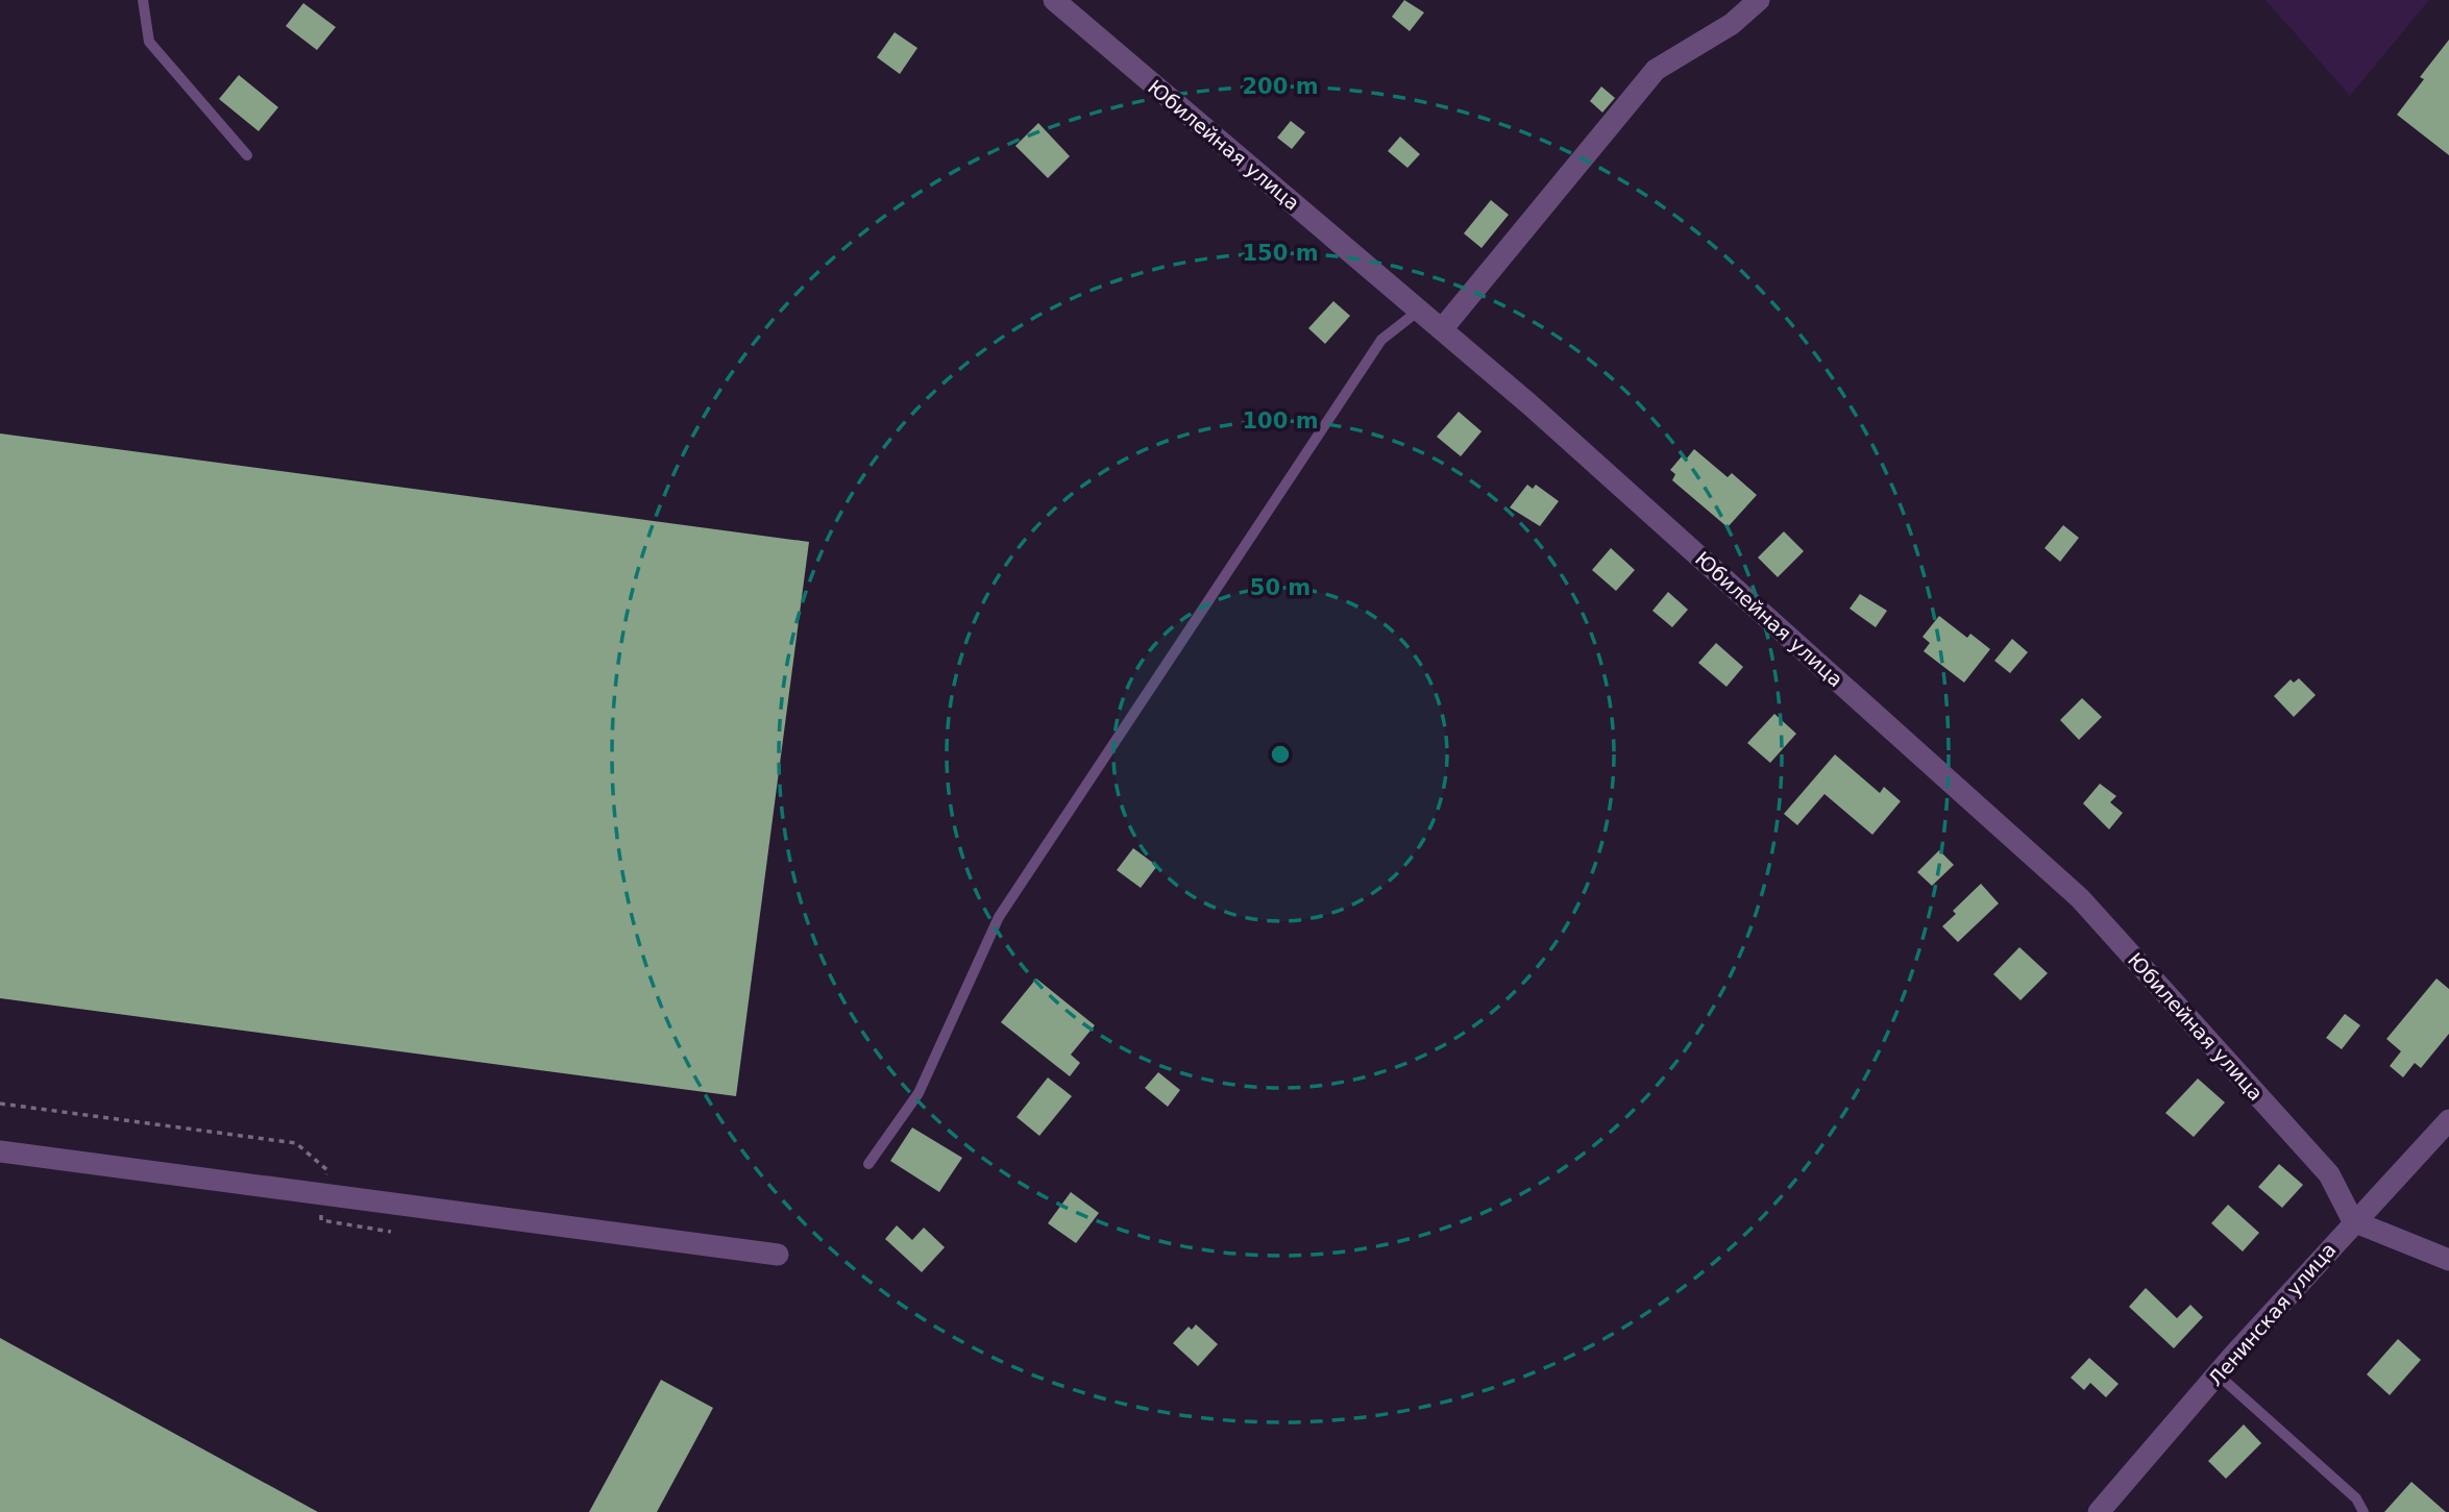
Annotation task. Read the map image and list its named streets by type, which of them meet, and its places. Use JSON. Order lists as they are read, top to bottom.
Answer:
{
  "streets": {
    "street": ["Юбилейная улица", "Ленинская улица"]
  },
  "crossings": [
    ["Юбилейная улица", "Ленинская улица"]
  ],
  "rings": [
    "200 m",
    "150 m",
    "100 m",
    "50 m"
  ]
}
